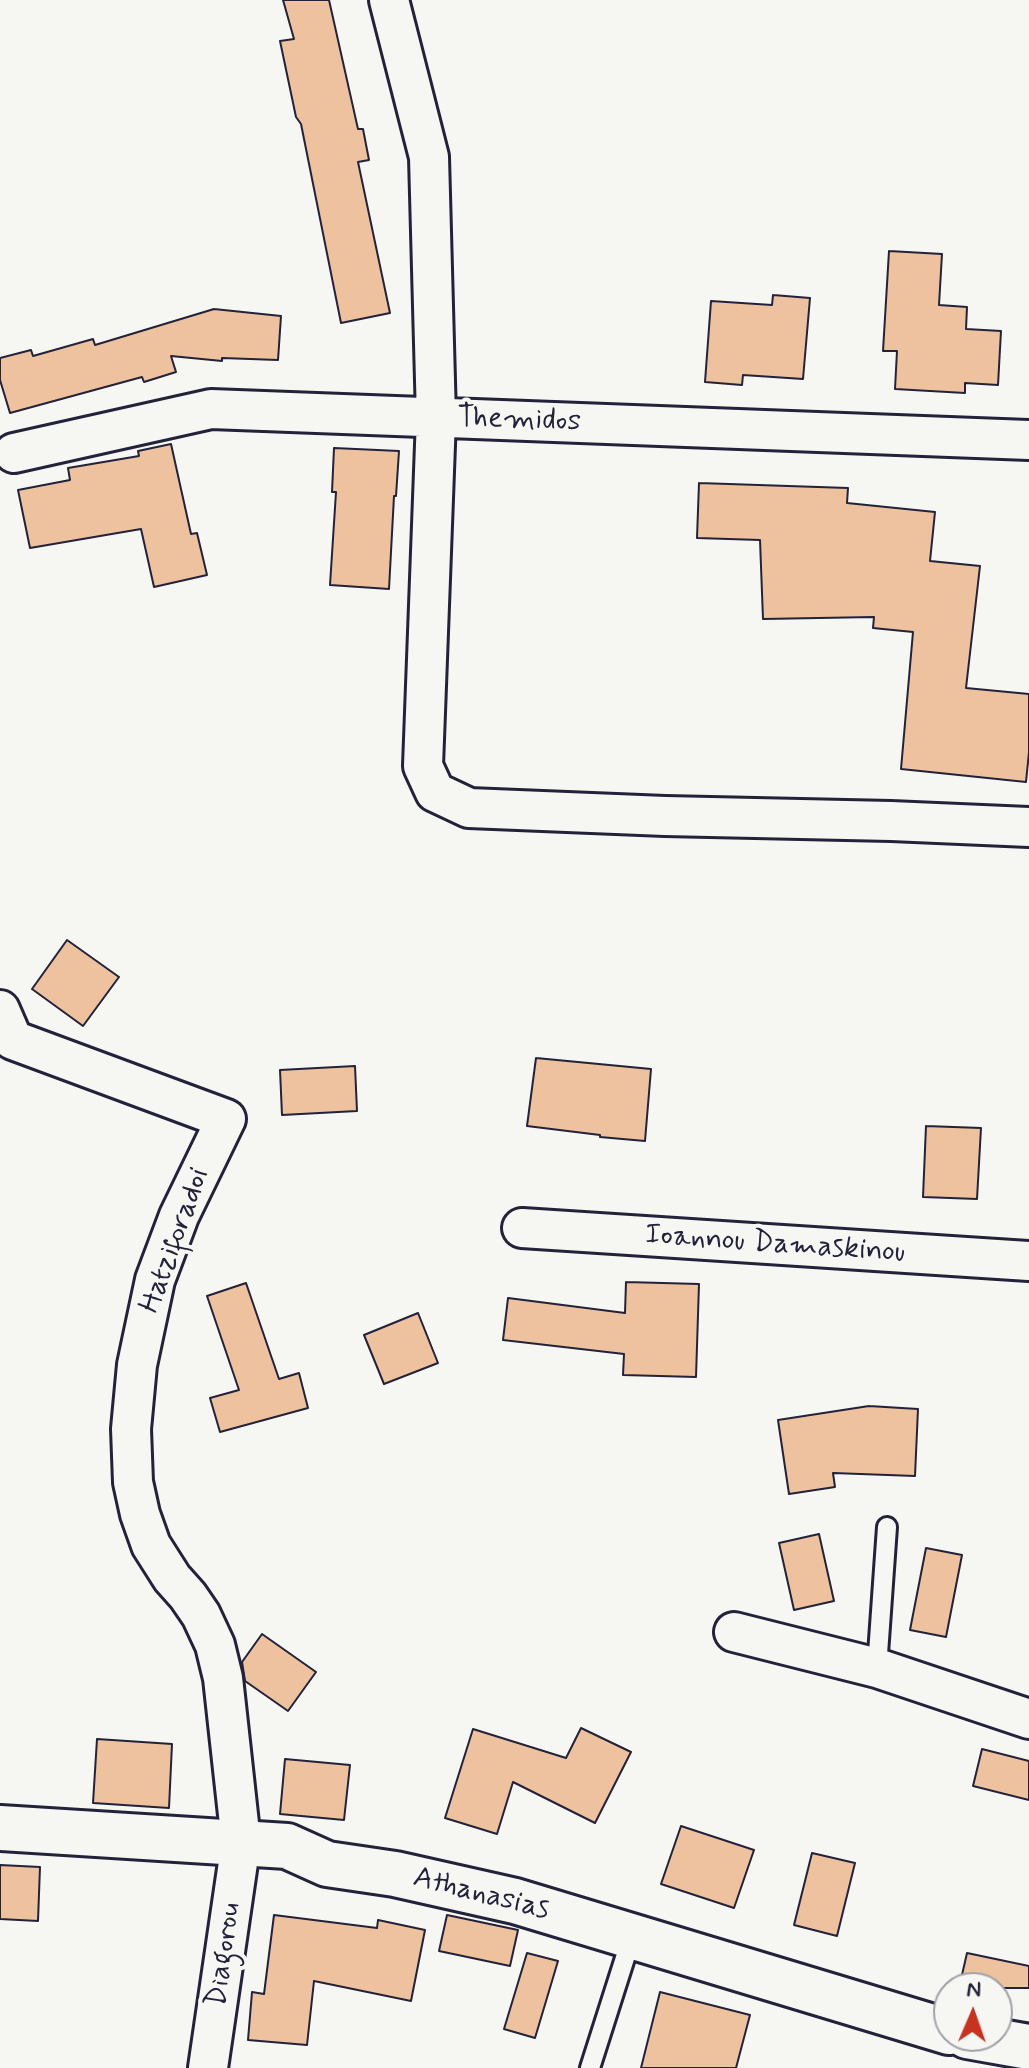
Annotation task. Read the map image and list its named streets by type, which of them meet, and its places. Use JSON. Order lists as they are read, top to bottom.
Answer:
{
  "streets": {
    "street": [
      "Themidos",
      "Hatziforadoi",
      "Ioannou Damaskinou",
      "Athanasias",
      "Diagorou"
    ]
  },
  "crossings": [
    ["Hatziforadoi", "Athanasias"],
    ["Hatziforadoi", "Diagorou"],
    ["Athanasias", "Diagorou"]
  ],
  "north": "top"
}
